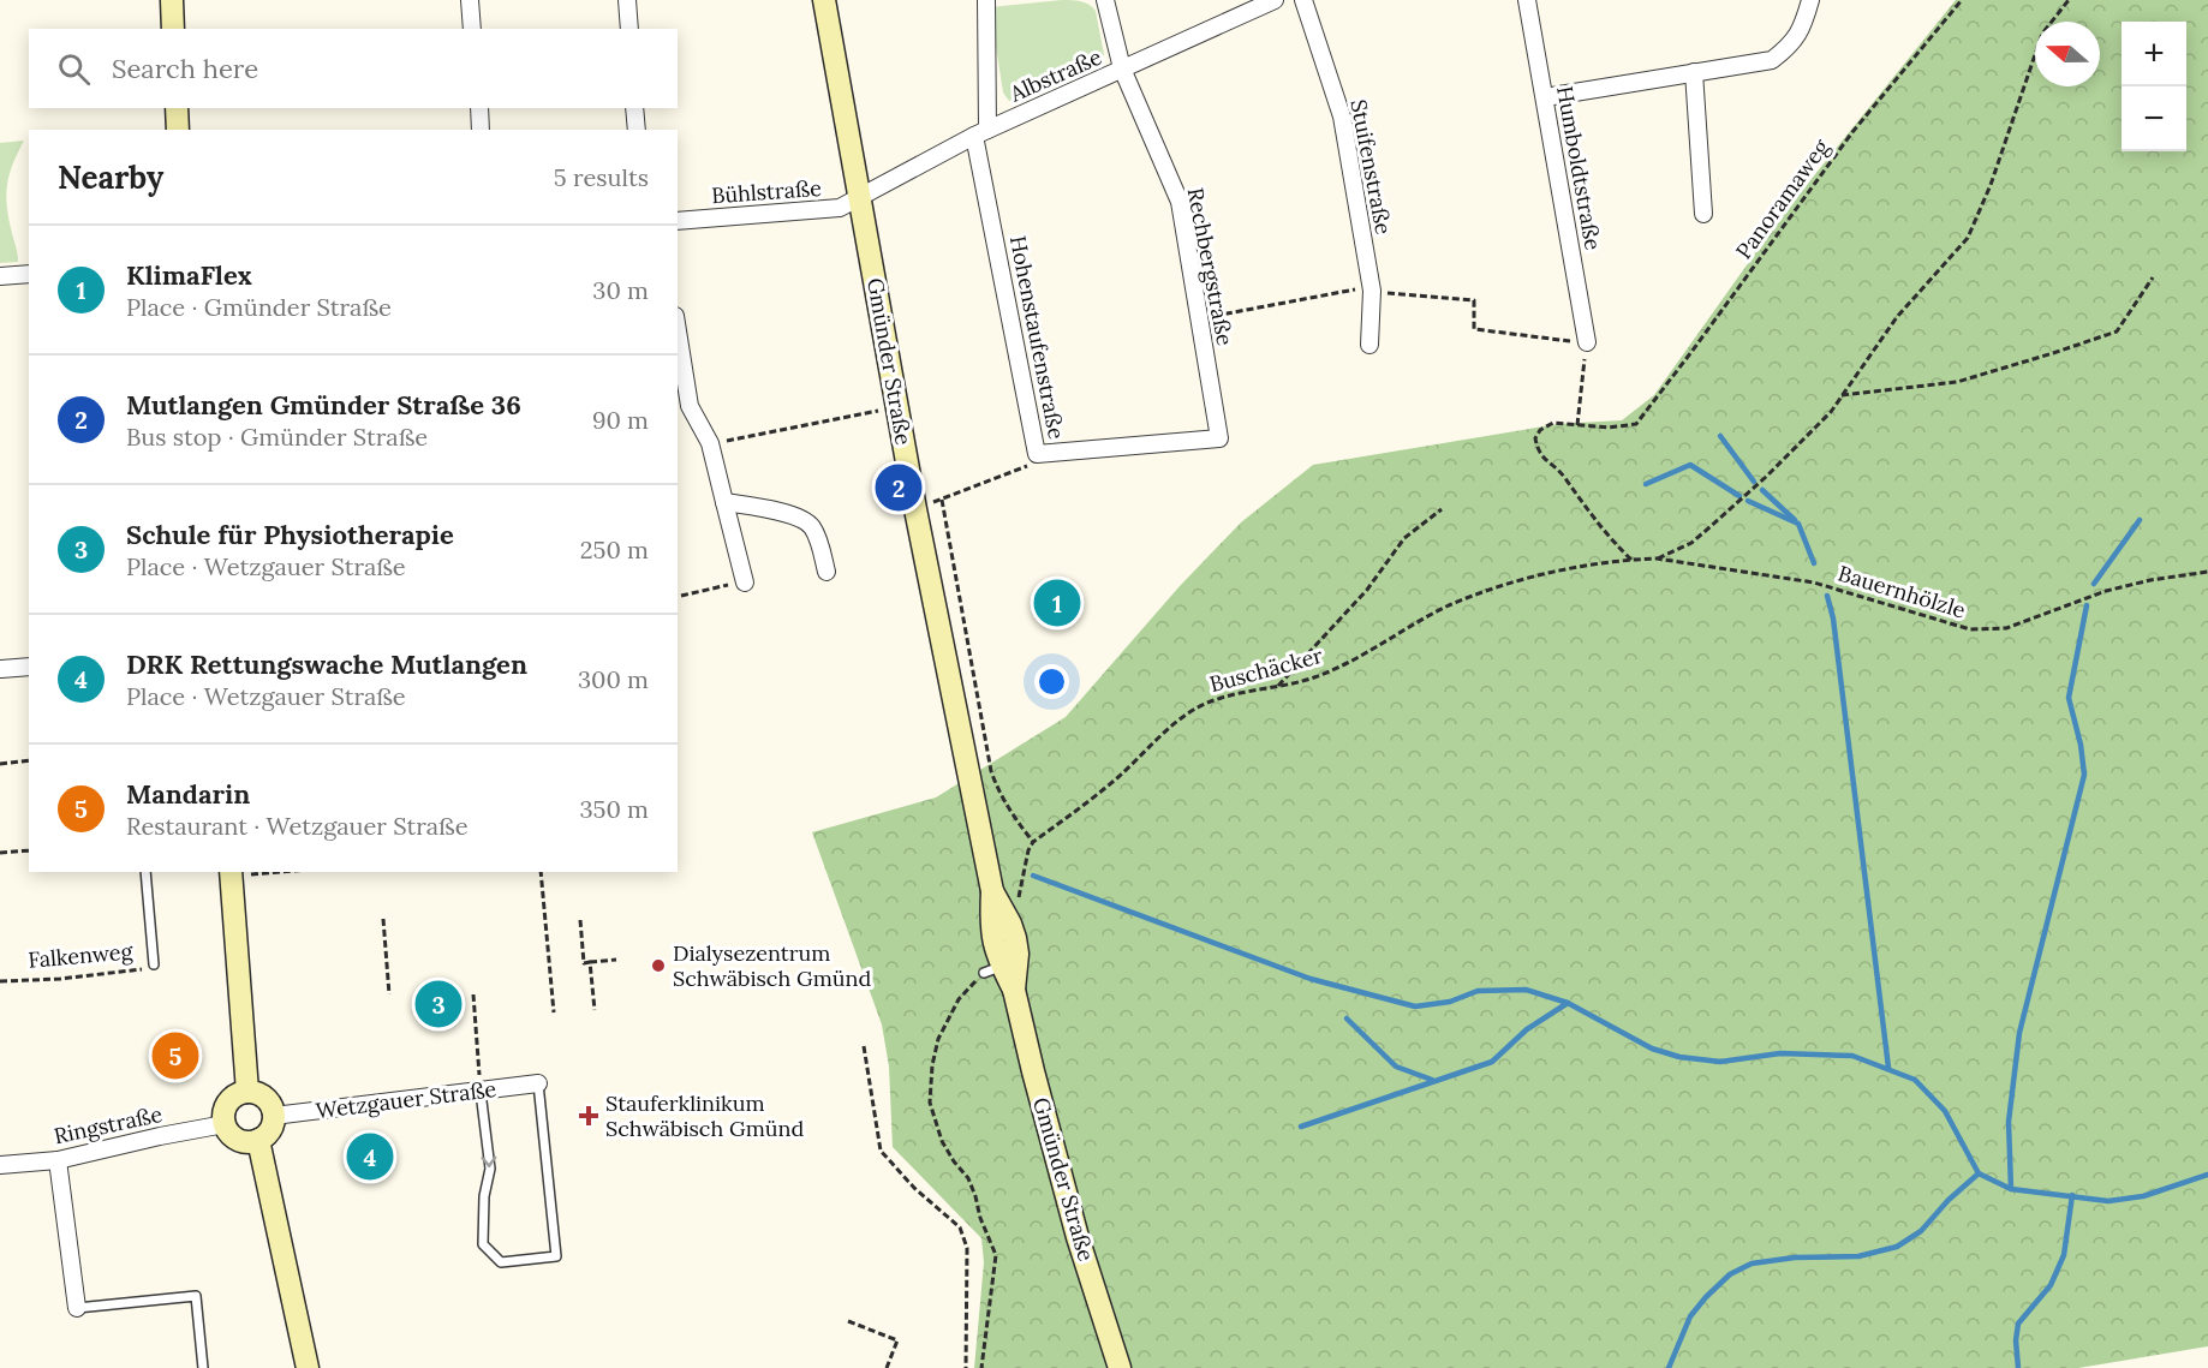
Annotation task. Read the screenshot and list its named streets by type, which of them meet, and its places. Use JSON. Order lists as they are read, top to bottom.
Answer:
{
  "streets": {
    "street": [
      "Albstraße",
      "Stuifenstraße",
      "Humboldtstraße",
      "Bühlstraße",
      "Rechbergstraße",
      "Hohenstaufenstraße",
      "Gmünder Straße",
      "Wetzgauer Straße",
      "Ringstraße"
    ],
    "lane": ["Falkenweg"],
    "path": ["Panoramaweg", "Bauernhölzle", "Buschäcker"]
  },
  "crossings": [
    ["Albstraße", "Bühlstraße"],
    ["Albstraße", "Rechbergstraße"],
    ["Albstraße", "Hohenstaufenstraße"],
    ["Albstraße", "Gmünder Straße"],
    ["Bühlstraße", "Gmünder Straße"],
    ["Rechbergstraße", "Hohenstaufenstraße"],
    ["Bauernhölzle", "Buschäcker"],
    ["Wetzgauer Straße", "Ringstraße"]
  ],
  "places": {
    "other": ["Dialysezentrum Schwäbisch Gmünd"],
    "health": ["Stauferklinikum Schwäbisch Gmünd"]
  },
  "north": "left",
  "page": {
    "map_buttons": ["+", "−"],
    "search": "Search here",
    "heading": ["Nearby", "5 results"],
    "list": [
      {
        "mark": "1",
        "name": "KlimaFlex",
        "note": "Place · Gmünder Straße",
        "value": "30 m"
      },
      {
        "mark": "2",
        "name": "Mutlangen Gmünder Straße 36",
        "note": "Bus stop · Gmünder Straße",
        "value": "90 m"
      },
      {
        "mark": "3",
        "name": "Schule für Physiotherapie",
        "note": "Place · Wetzgauer Straße",
        "value": "250 m"
      },
      {
        "mark": "4",
        "name": "DRK Rettungswache Mutlangen",
        "note": "Place · Wetzgauer Straße",
        "value": "300 m"
      },
      {
        "mark": "5",
        "name": "Mandarin",
        "note": "Restaurant · Wetzgauer Straße",
        "value": "350 m"
      }
    ],
    "pins": [
      "2",
      "1",
      "3",
      "5",
      "4"
    ]
  }
}
